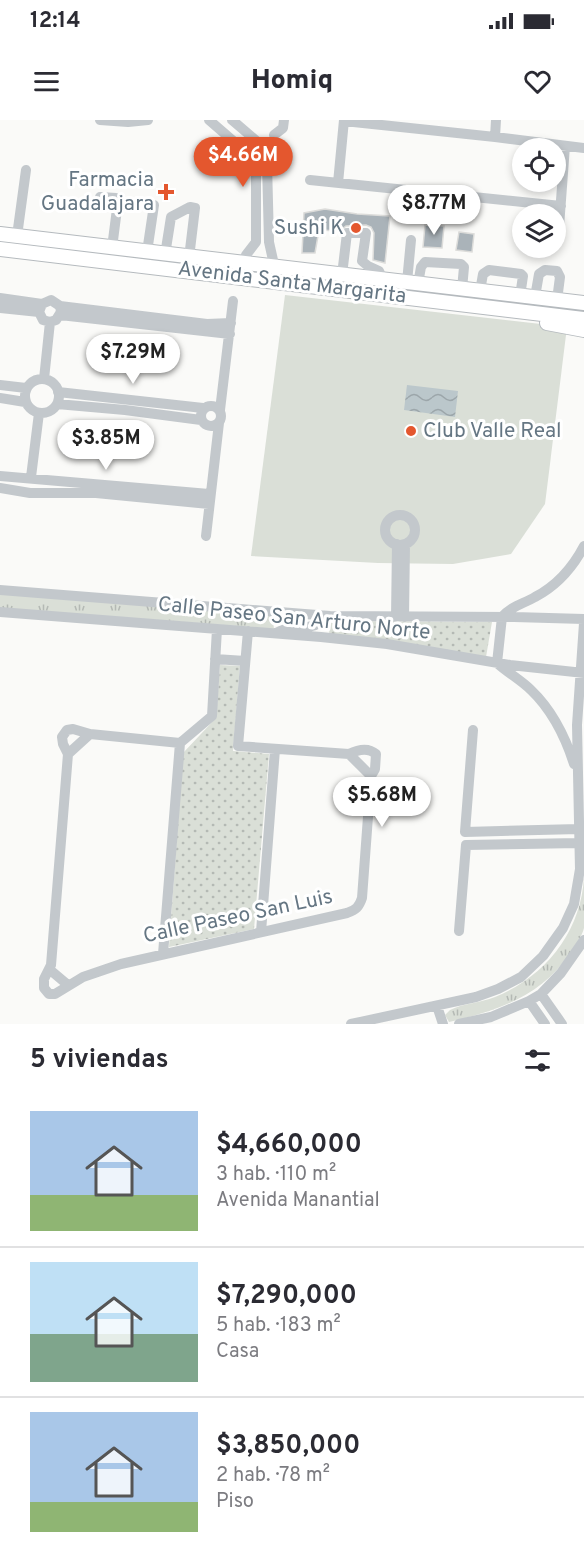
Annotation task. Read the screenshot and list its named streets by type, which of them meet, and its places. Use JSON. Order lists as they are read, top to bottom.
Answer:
{
  "streets": {
    "main road": ["Avenida Santa Margarita"],
    "street": ["Calle Paseo San Arturo Norte", "Calle Paseo San Luis"]
  },
  "crossings": [
    ["Calle Paseo San Arturo Norte", "Calle Paseo San Luis"]
  ],
  "places": {
    "health": ["Farmacia Guadalajara"],
    "other": ["Sushi K", "Club Valle Real"]
  },
  "page": {
    "status": "12:14",
    "header": "Homiq",
    "price": [
      "$4.66M",
      "$8.77M",
      "$7.29M",
      "$3.85M",
      "$5.68M"
    ],
    "heading": "5 viviendas",
    "list": [
      {
        "name": "$4,660,000",
        "note": "3 hab. · 110 m² · Avenida Manantial"
      },
      {
        "name": "$7,290,000",
        "note": "5 hab. · 183 m² · Casa"
      },
      {
        "name": "$3,850,000",
        "note": "2 hab. · 78 m² · Piso"
      }
    ]
  }
}
